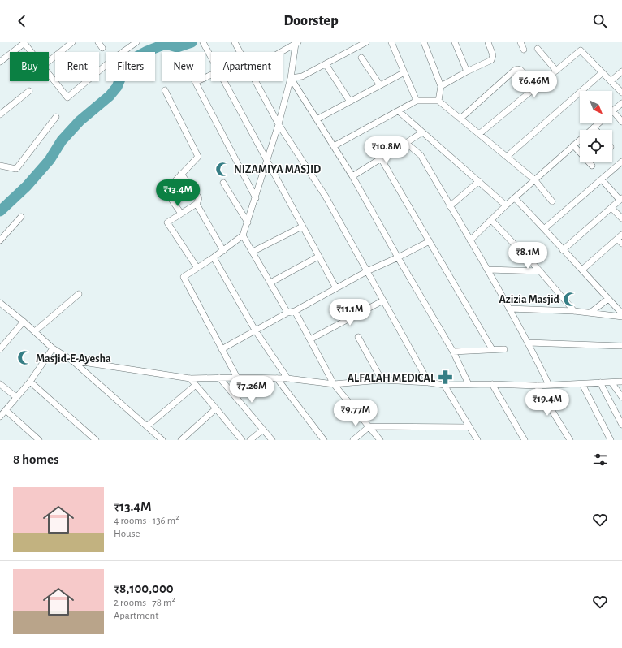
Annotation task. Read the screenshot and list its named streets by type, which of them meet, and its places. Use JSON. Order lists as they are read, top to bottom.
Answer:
{
  "places": {
    "mosque": ["NIZAMIYA MASJID", "Azizia Masjid", "Masjid-E-Ayesha"],
    "pharmacy": ["ALFALAH MEDICAL"]
  },
  "north": "bottom right",
  "page": {
    "header": "Doorstep",
    "chip": [
      "Buy",
      "Rent",
      "Filters",
      "New",
      "Apartment"
    ],
    "price": [
      "₹6.46M",
      "₹10.8M",
      "₹13.4M",
      "₹8.1M",
      "₹11.1M",
      "₹7.26M",
      "₹19.4M",
      "₹9.77M"
    ],
    "heading": "8 homes",
    "list": [
      {
        "name": "₹13.4M",
        "note": "4 rooms · 136 m² · House"
      },
      {
        "name": "₹8,100,000",
        "note": "2 rooms · 78 m² · Apartment"
      }
    ]
  }
}
